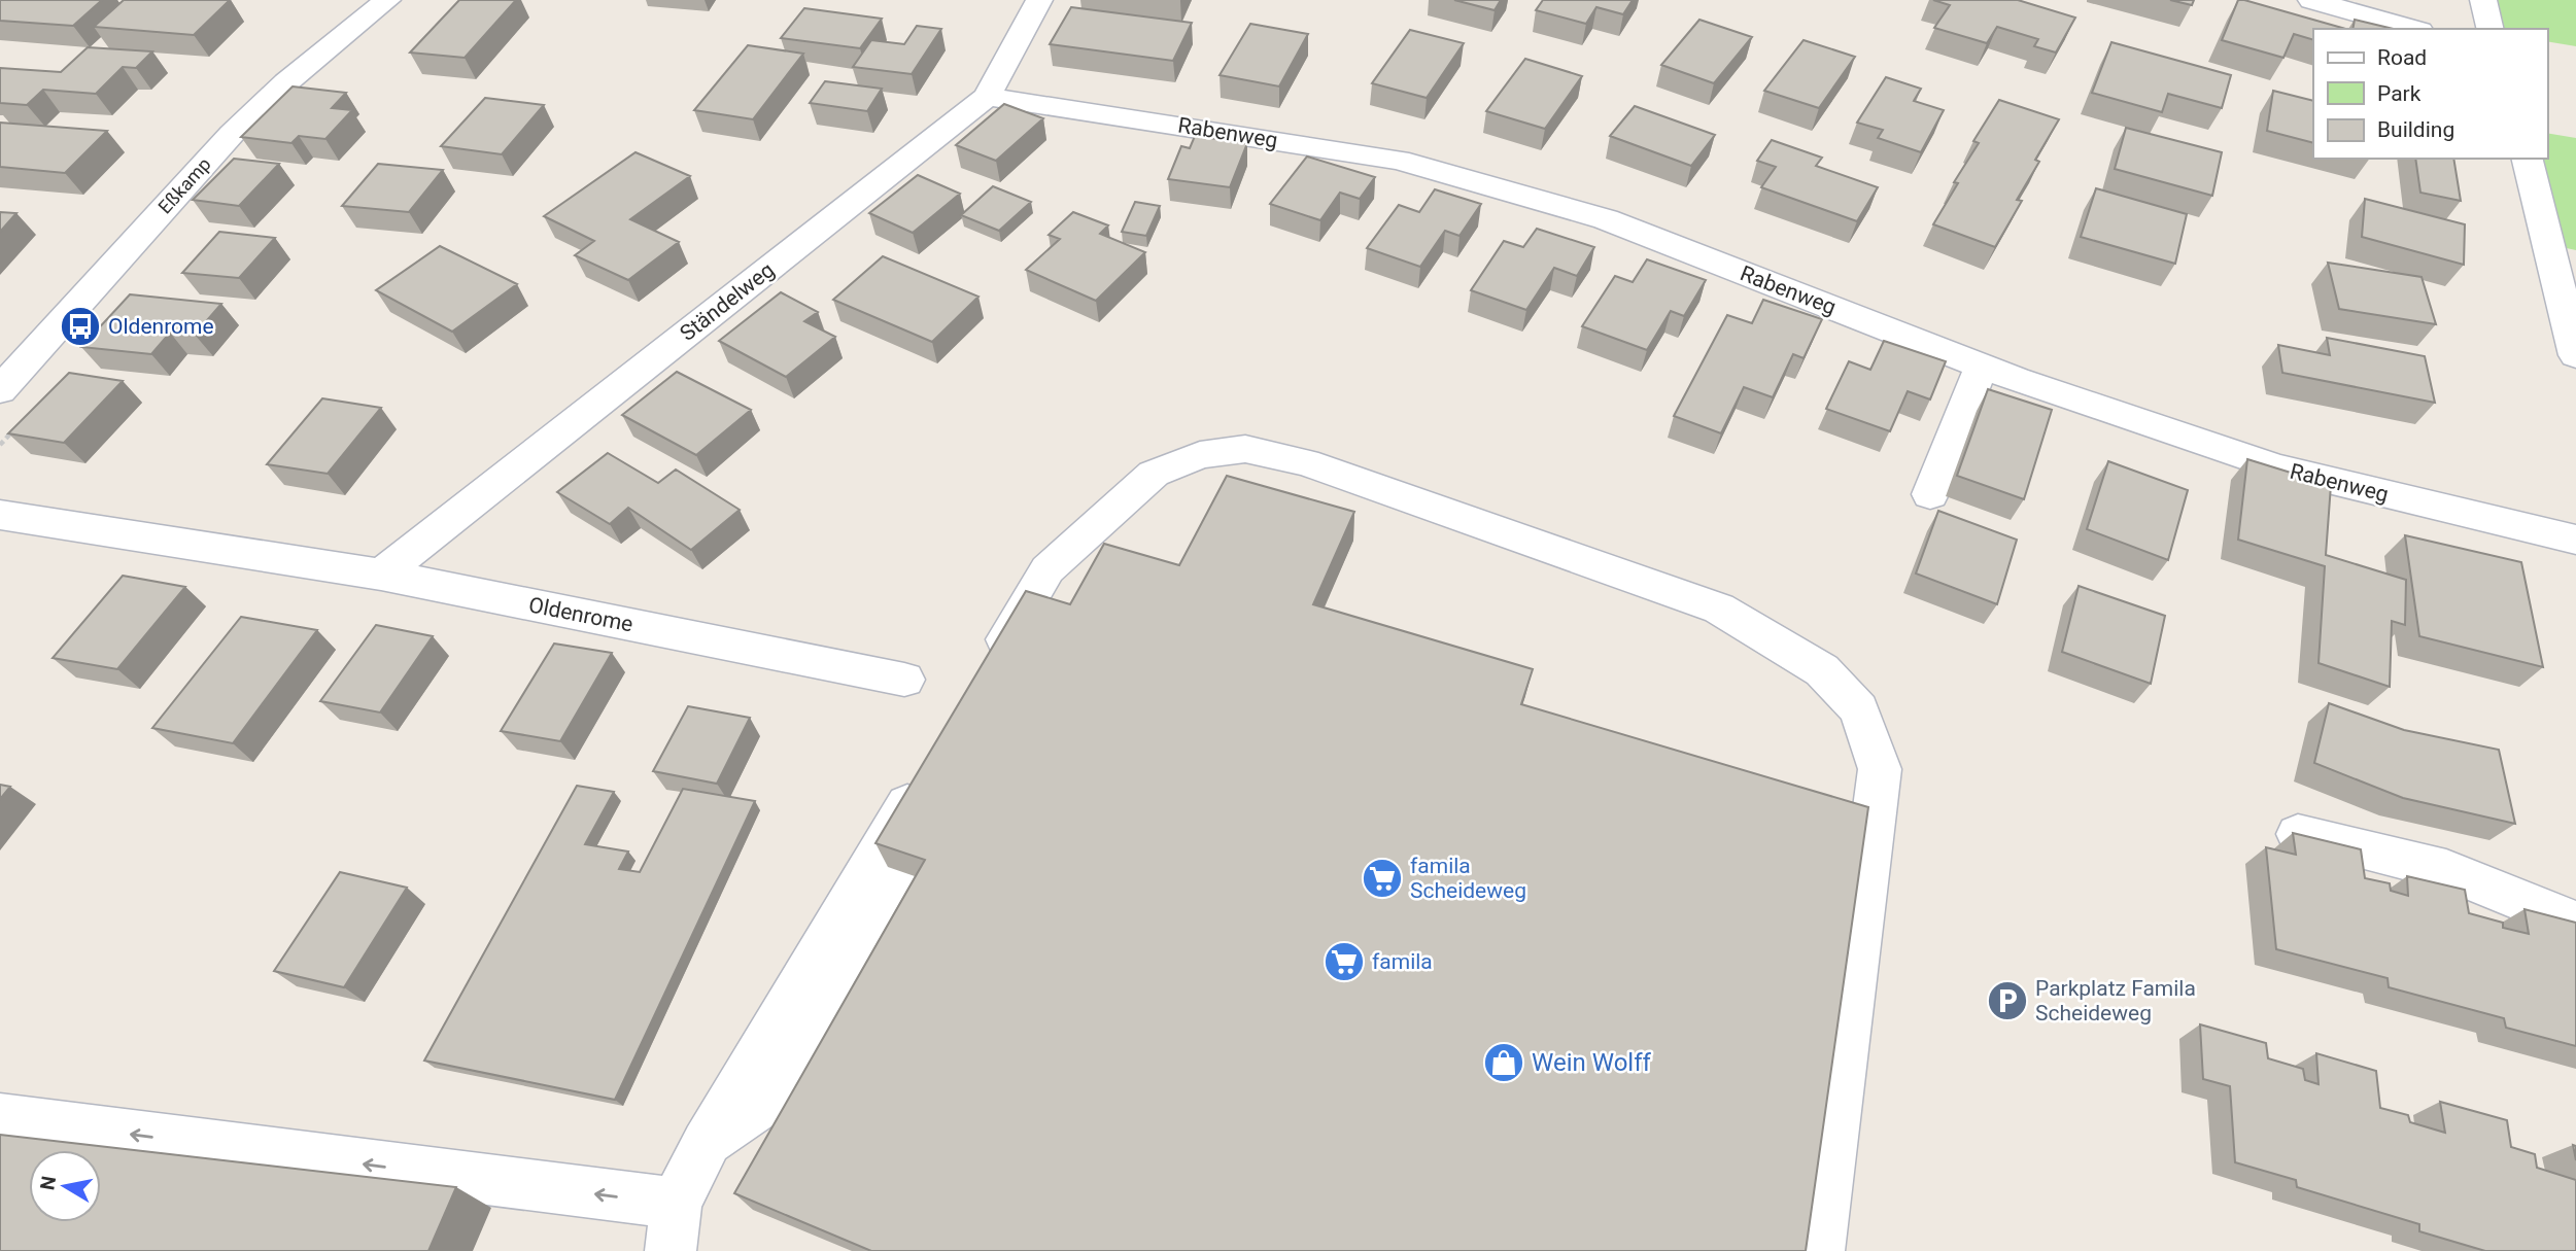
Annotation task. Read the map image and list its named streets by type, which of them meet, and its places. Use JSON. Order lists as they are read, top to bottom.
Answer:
{
  "streets": {
    "street": [
      "Rabenweg",
      "Eßkamp",
      "Ständelweg",
      "Oldenrome"
    ]
  },
  "crossings": [
    ["Rabenweg", "Ständelweg"],
    ["Ständelweg", "Oldenrome"]
  ],
  "places": {
    "bus stop": ["Oldenrome"],
    "supermarket": ["famila Scheideweg", "famila"],
    "parking": ["Parkplatz Famila Scheideweg"],
    "shop": ["Wein Wolff"]
  },
  "legend": ["Road", "Park", "Building"],
  "north": "left"
}
